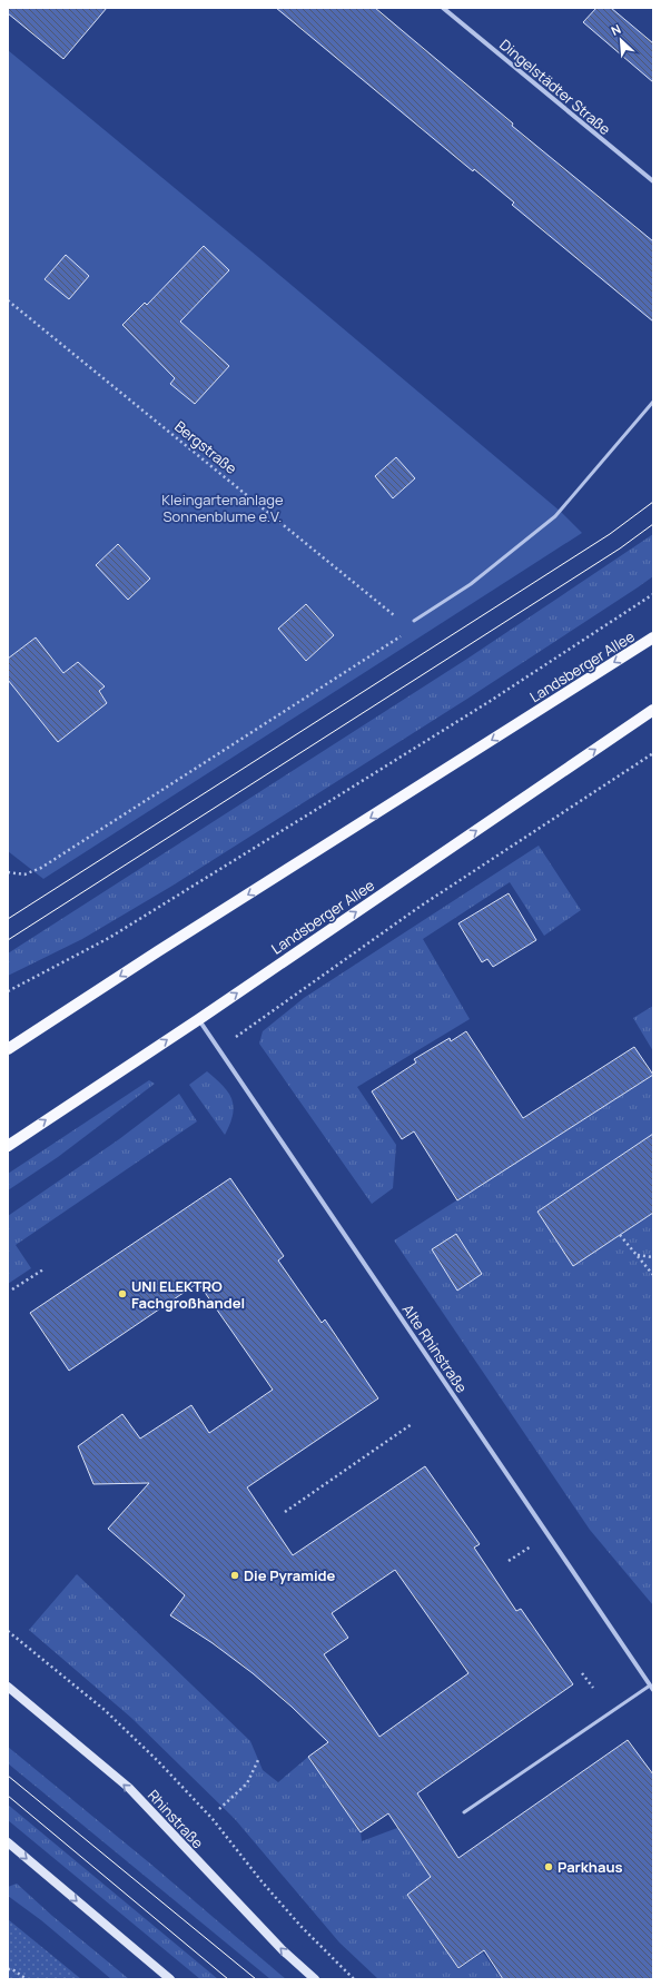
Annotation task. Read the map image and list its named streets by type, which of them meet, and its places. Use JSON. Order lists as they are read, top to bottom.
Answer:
{
  "streets": {
    "main road": ["Landsberger Allee", "Rhinstraße"],
    "street": ["Dingelstädter Straße", "Alte Rhinstraße"],
    "path": ["Bergstraße"]
  },
  "crossings": [
    ["Landsberger Allee", "Alte Rhinstraße"]
  ],
  "one_way": ["Rhinstraße"],
  "parks": ["Kleingartenanlage Sonnenblume e.V."],
  "places": ["UNI ELEKTRO Fachgroßhandel", "Die Pyramide", "Parkhaus"],
  "north": "top left"
}
